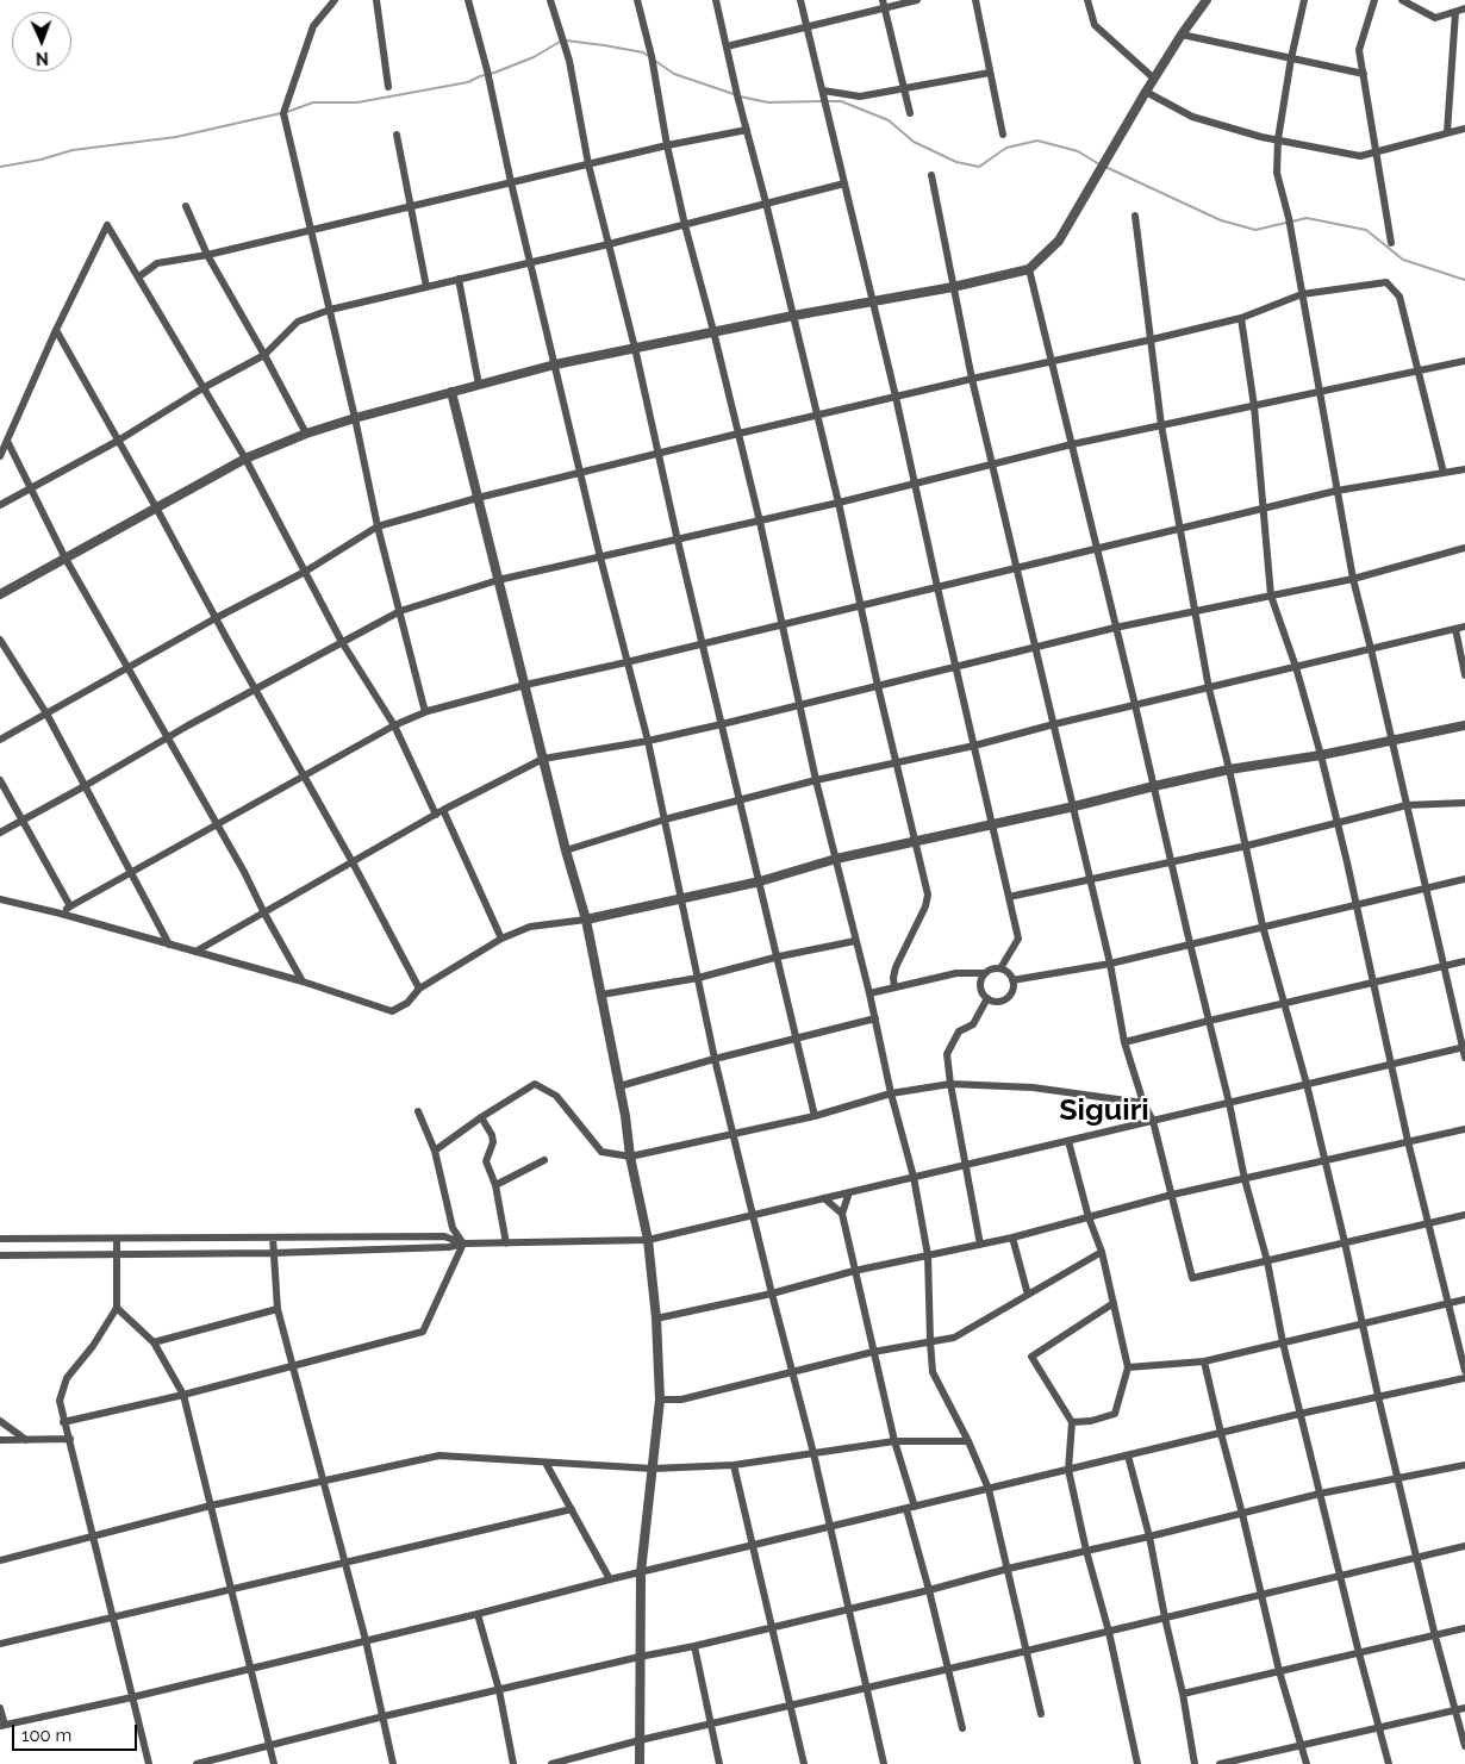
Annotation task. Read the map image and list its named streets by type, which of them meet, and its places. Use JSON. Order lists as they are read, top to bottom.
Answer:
{
  "districts": ["Siguiri"],
  "scale_bar": "100 m",
  "north": "bottom"
}
